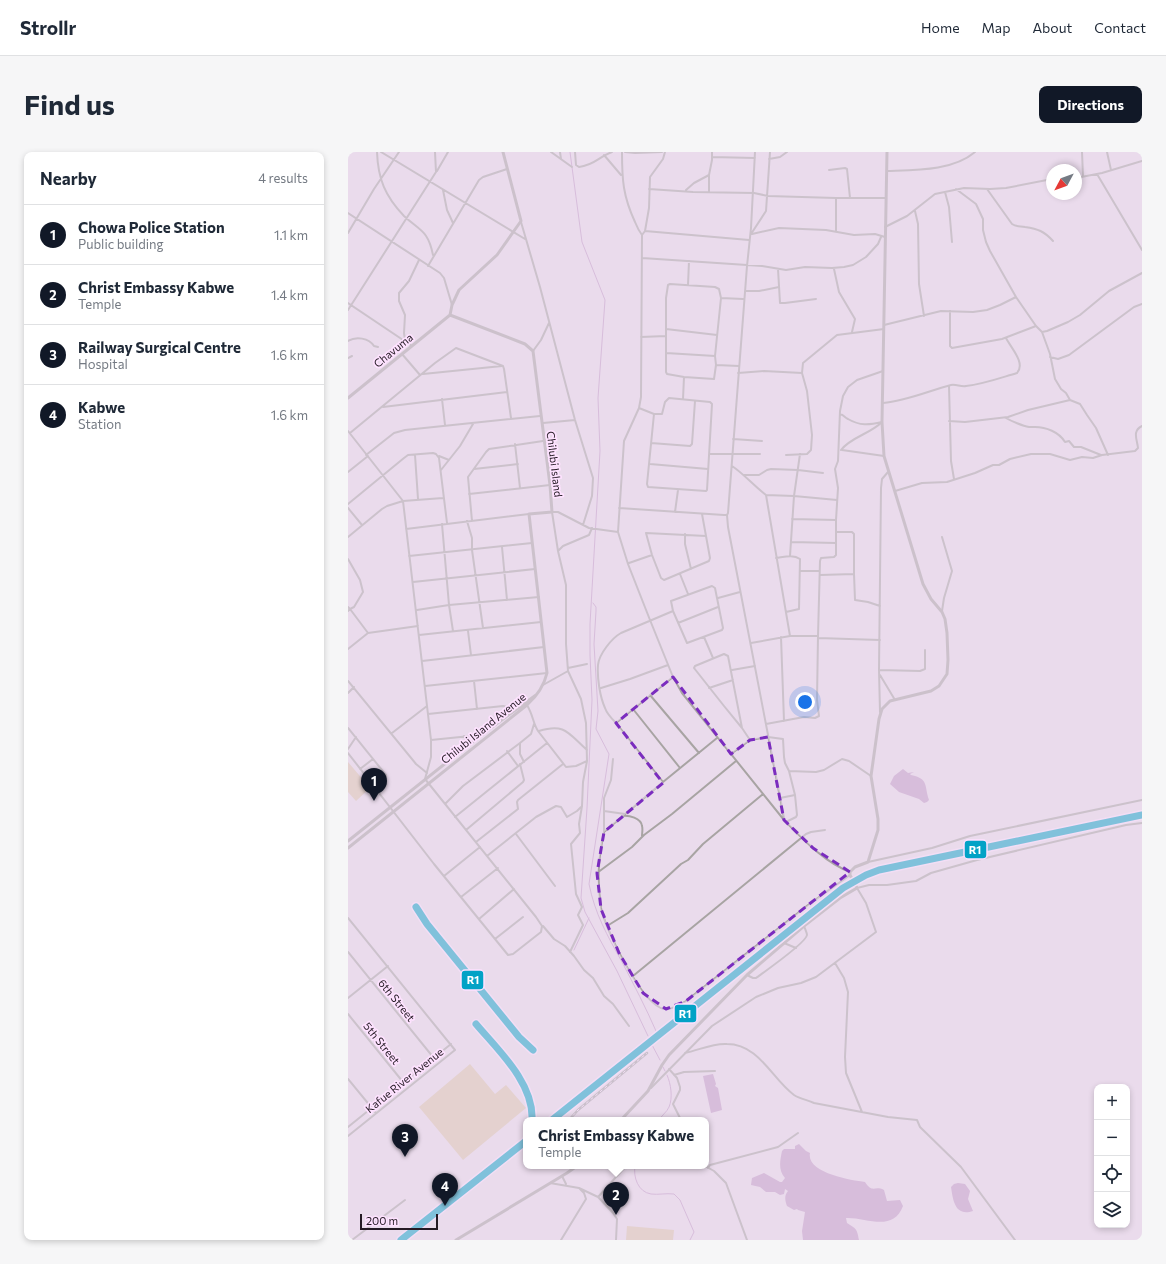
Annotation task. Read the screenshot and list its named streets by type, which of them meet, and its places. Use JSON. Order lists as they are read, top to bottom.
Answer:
{
  "streets": {
    "street": [
      "Chavuma",
      "Chilubi Island",
      "Chilubi Island Avenue",
      "6th Street",
      "5th Street",
      "Kafue River Avenue"
    ]
  },
  "crossings": [
    ["6th Street", "Kafue River Avenue"],
    ["5th Street", "Kafue River Avenue"]
  ],
  "lines": ["transit line R1"],
  "scale_bar": "200 m",
  "north": "bottom left",
  "page": {
    "header": "Strollr",
    "nav": [
      "Home",
      "Map",
      "About",
      "Contact"
    ],
    "buttons": "Directions",
    "title": "Find us",
    "heading": ["Nearby", "4 results"],
    "list": [
      {
        "mark": "1",
        "name": "Chowa Police Station",
        "note": "Public building",
        "value": "1.1 km"
      },
      {
        "mark": "2",
        "name": "Christ Embassy Kabwe",
        "note": "Temple",
        "value": "1.4 km"
      },
      {
        "mark": "3",
        "name": "Railway Surgical Centre",
        "note": "Hospital",
        "value": "1.6 km"
      },
      {
        "mark": "4",
        "name": "Kabwe",
        "note": "Station",
        "value": "1.6 km"
      }
    ],
    "pins": [
      "1",
      "3",
      "4",
      "2"
    ],
    "map_buttons": ["+", "−"],
    "popup": ["Christ Embassy Kabwe", "Temple"],
    "scale": "200 m"
  }
}
